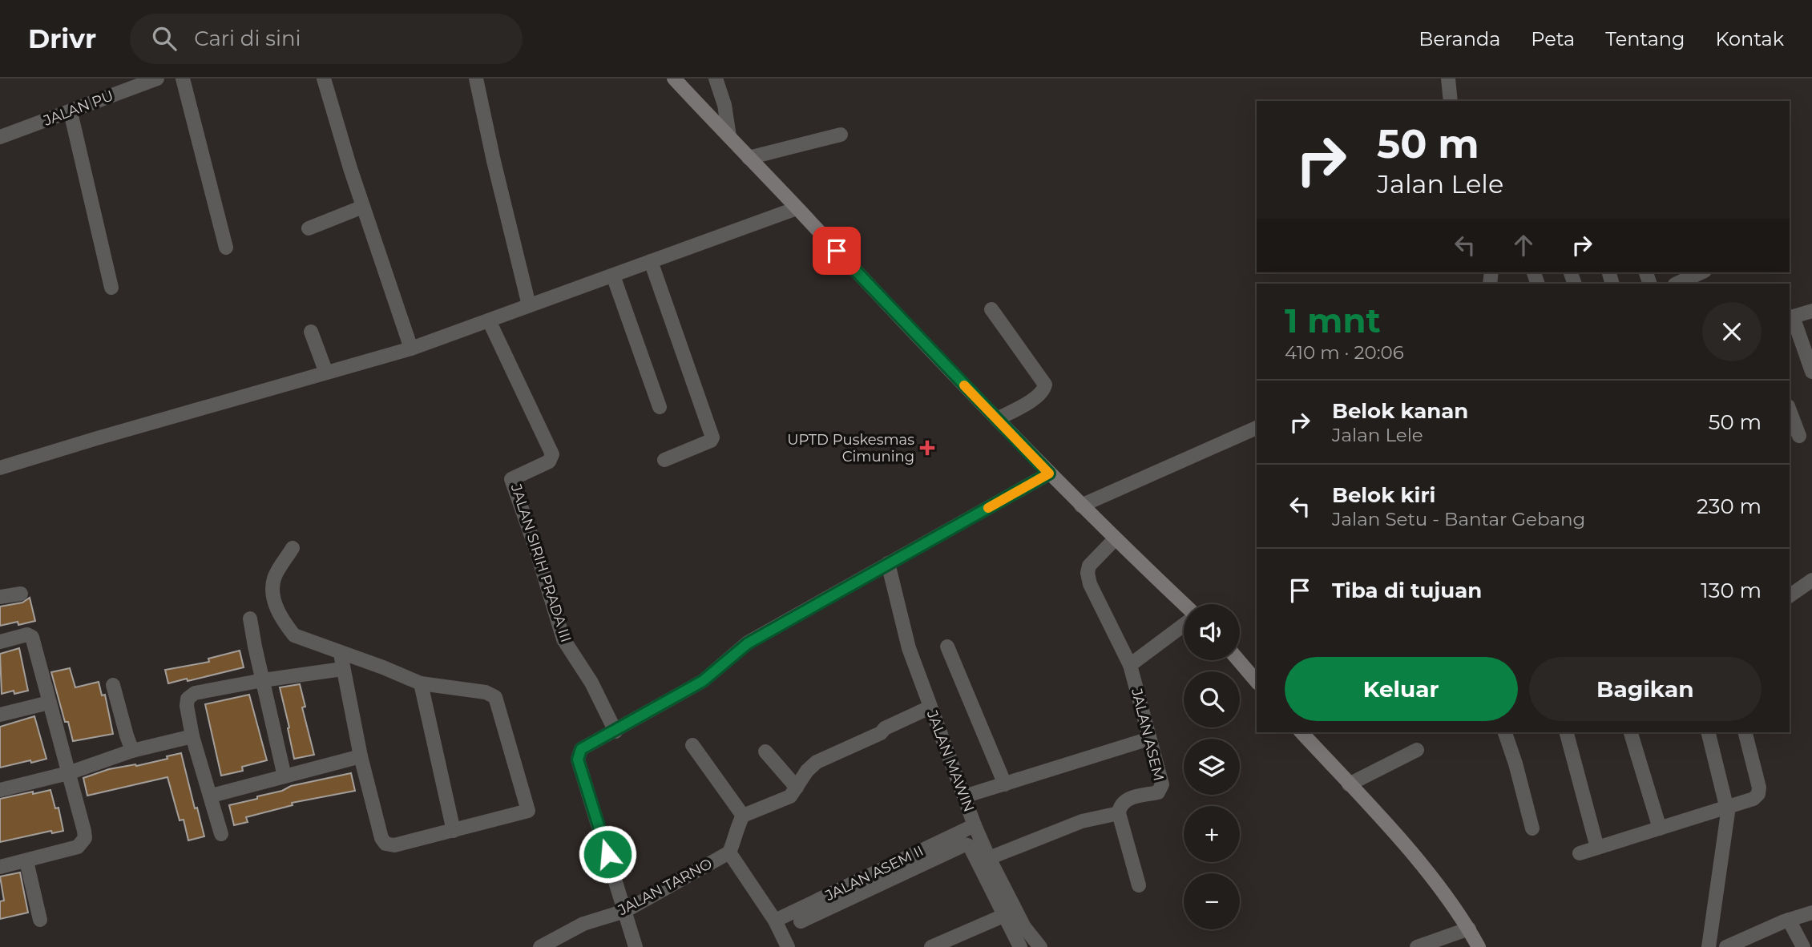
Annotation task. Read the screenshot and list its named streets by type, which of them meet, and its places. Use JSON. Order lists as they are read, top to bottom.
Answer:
{
  "streets": {
    "street": [
      "JALAN PU",
      "JALAN SIRIH PRADA III",
      "JALAN ASEM",
      "JALAN MAWIN",
      "JALAN ASEM II",
      "JALAN TARNO"
    ]
  },
  "crossings": [
    ["JALAN MAWIN", "JALAN ASEM II"]
  ],
  "places": {
    "health": ["UPTD Puskesmas Cimuning"]
  },
  "page": {
    "header": "Drivr",
    "search": "Cari di sini",
    "nav": [
      "Beranda",
      "Peta",
      "Tentang",
      "Kontak"
    ],
    "turn": ["50 m", "Jalan Lele"],
    "heading": ["1 mnt", "410 m · 20:06"],
    "list": [
      {
        "name": "Belok kanan",
        "note": "Jalan Lele",
        "value": "50 m"
      },
      {
        "name": "Belok kiri",
        "note": "Jalan Setu - Bantar Gebang",
        "value": "230 m"
      },
      {
        "name": "Tiba di tujuan",
        "value": "130 m"
      }
    ],
    "map_buttons": ["+", "−"],
    "buttons": ["Keluar", "Bagikan"]
  }
}
